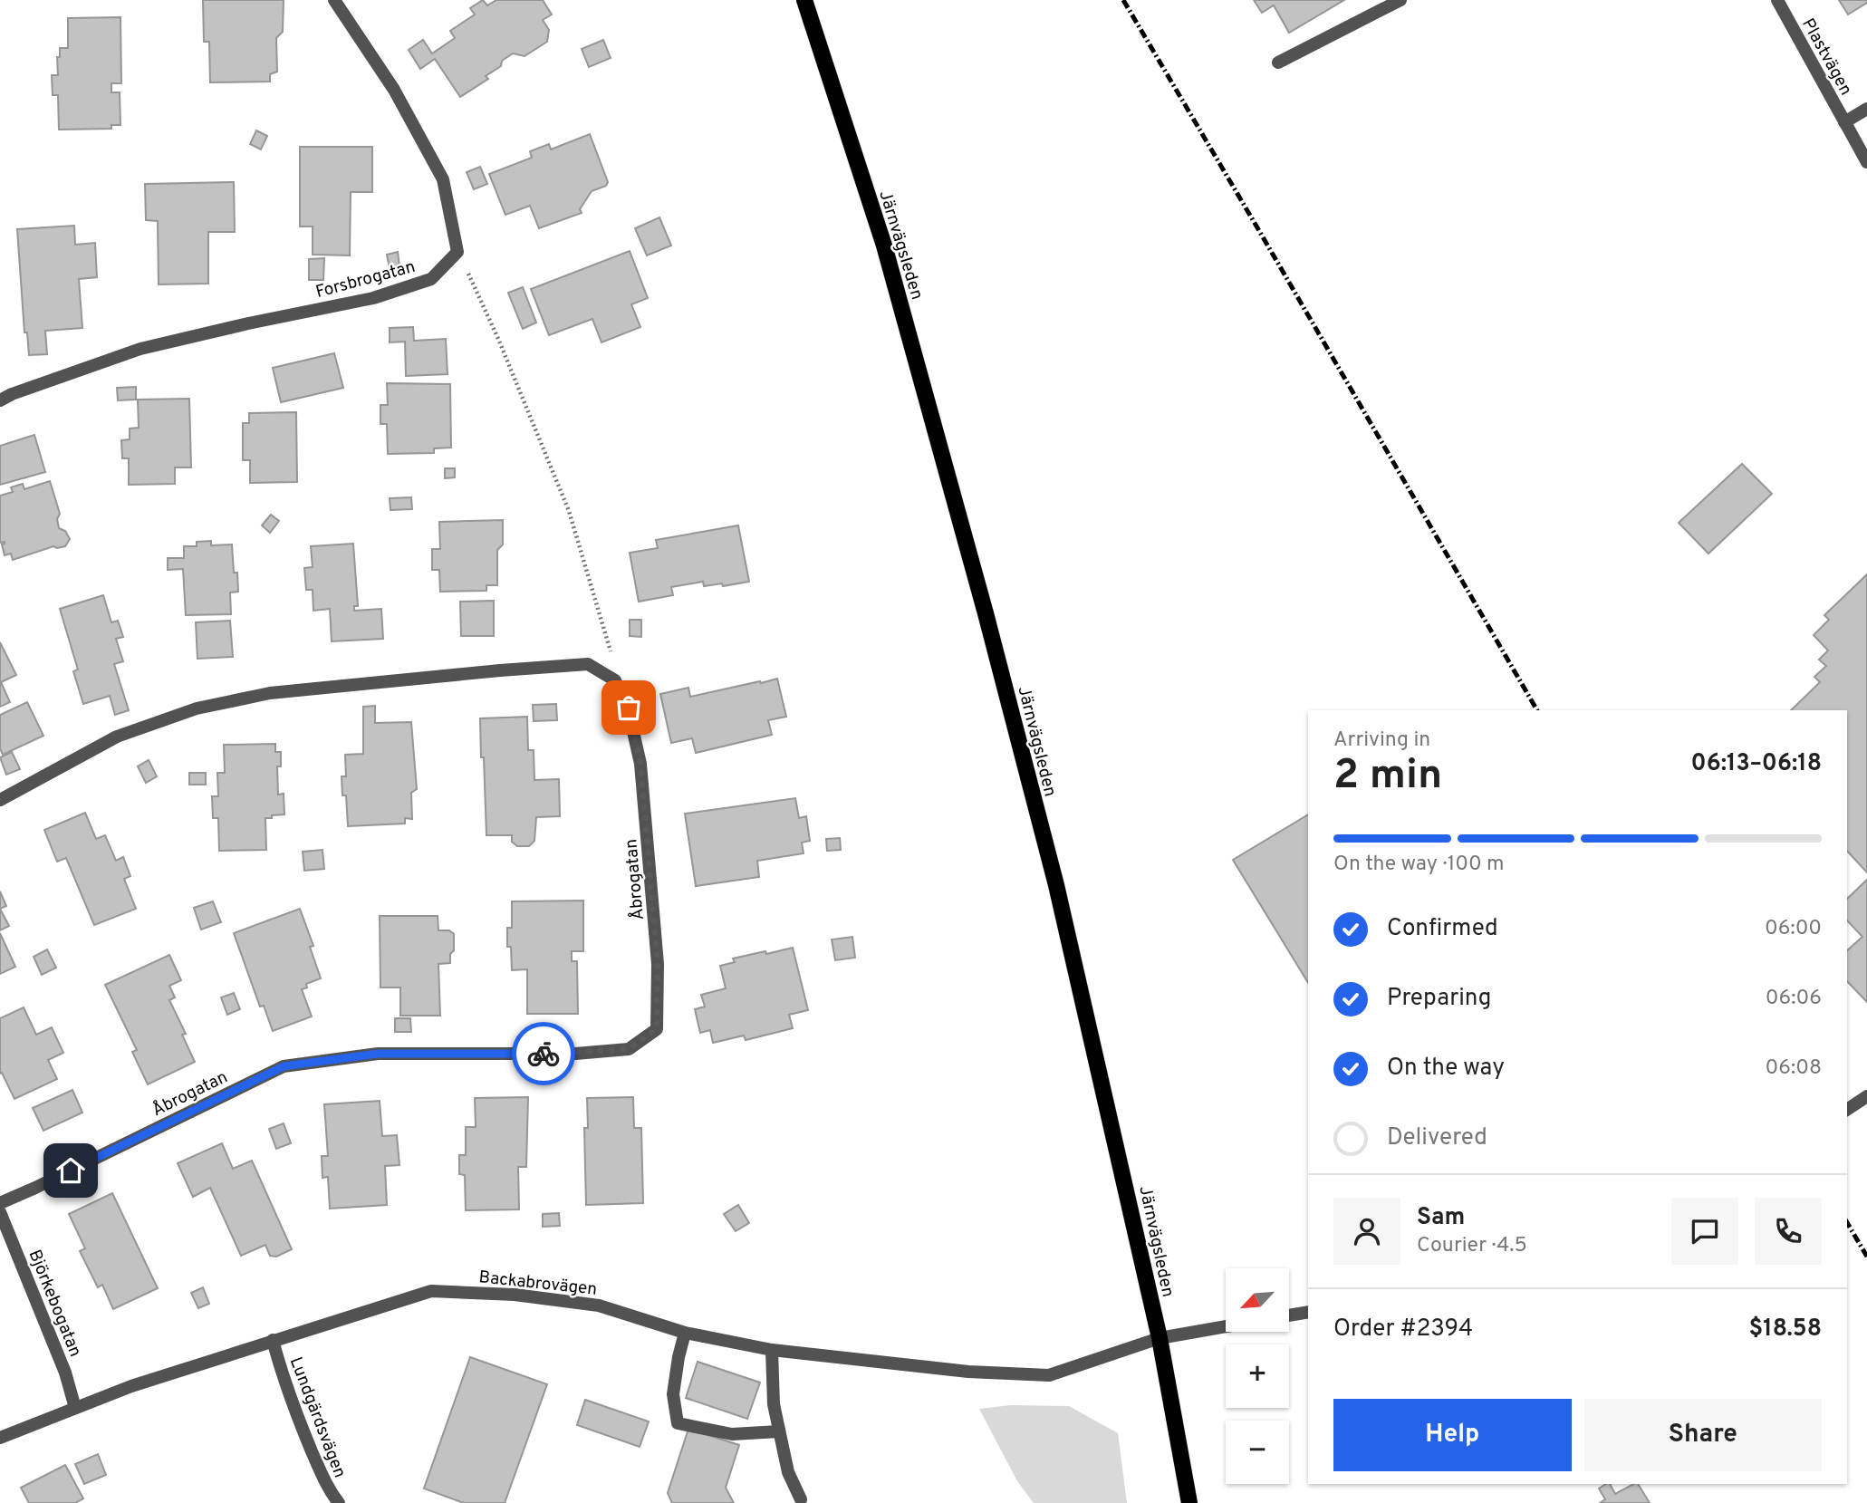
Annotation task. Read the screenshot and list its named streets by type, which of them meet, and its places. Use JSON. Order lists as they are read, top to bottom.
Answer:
{
  "streets": {
    "main road": ["Järnvägsleden"],
    "street": [
      "Plastvägen",
      "Forsbrogatan",
      "Åbrogatan",
      "Backabrovägen",
      "Björkebogatan",
      "Lundgärdsvägen"
    ]
  },
  "crossings": [
    ["Järnvägsleden", "Backabrovägen"],
    ["Backabrovägen", "Björkebogatan"],
    ["Backabrovägen", "Lundgärdsvägen"]
  ],
  "north": "bottom left",
  "page": {
    "heading": ["2 min", "Arriving in", "06:13–06:18"],
    "panel": [
      "Sam",
      "Courier · 4.5",
      "Order #2394",
      "$18.58"
    ],
    "bar": "On the way · 100 m",
    "list": [
      ["Confirmed", "06:00"],
      ["Preparing", "06:06"],
      ["On the way", "06:08"],
      "Delivered"
    ],
    "map_buttons": ["+", "−"],
    "buttons": ["Help", "Share"]
  }
}
